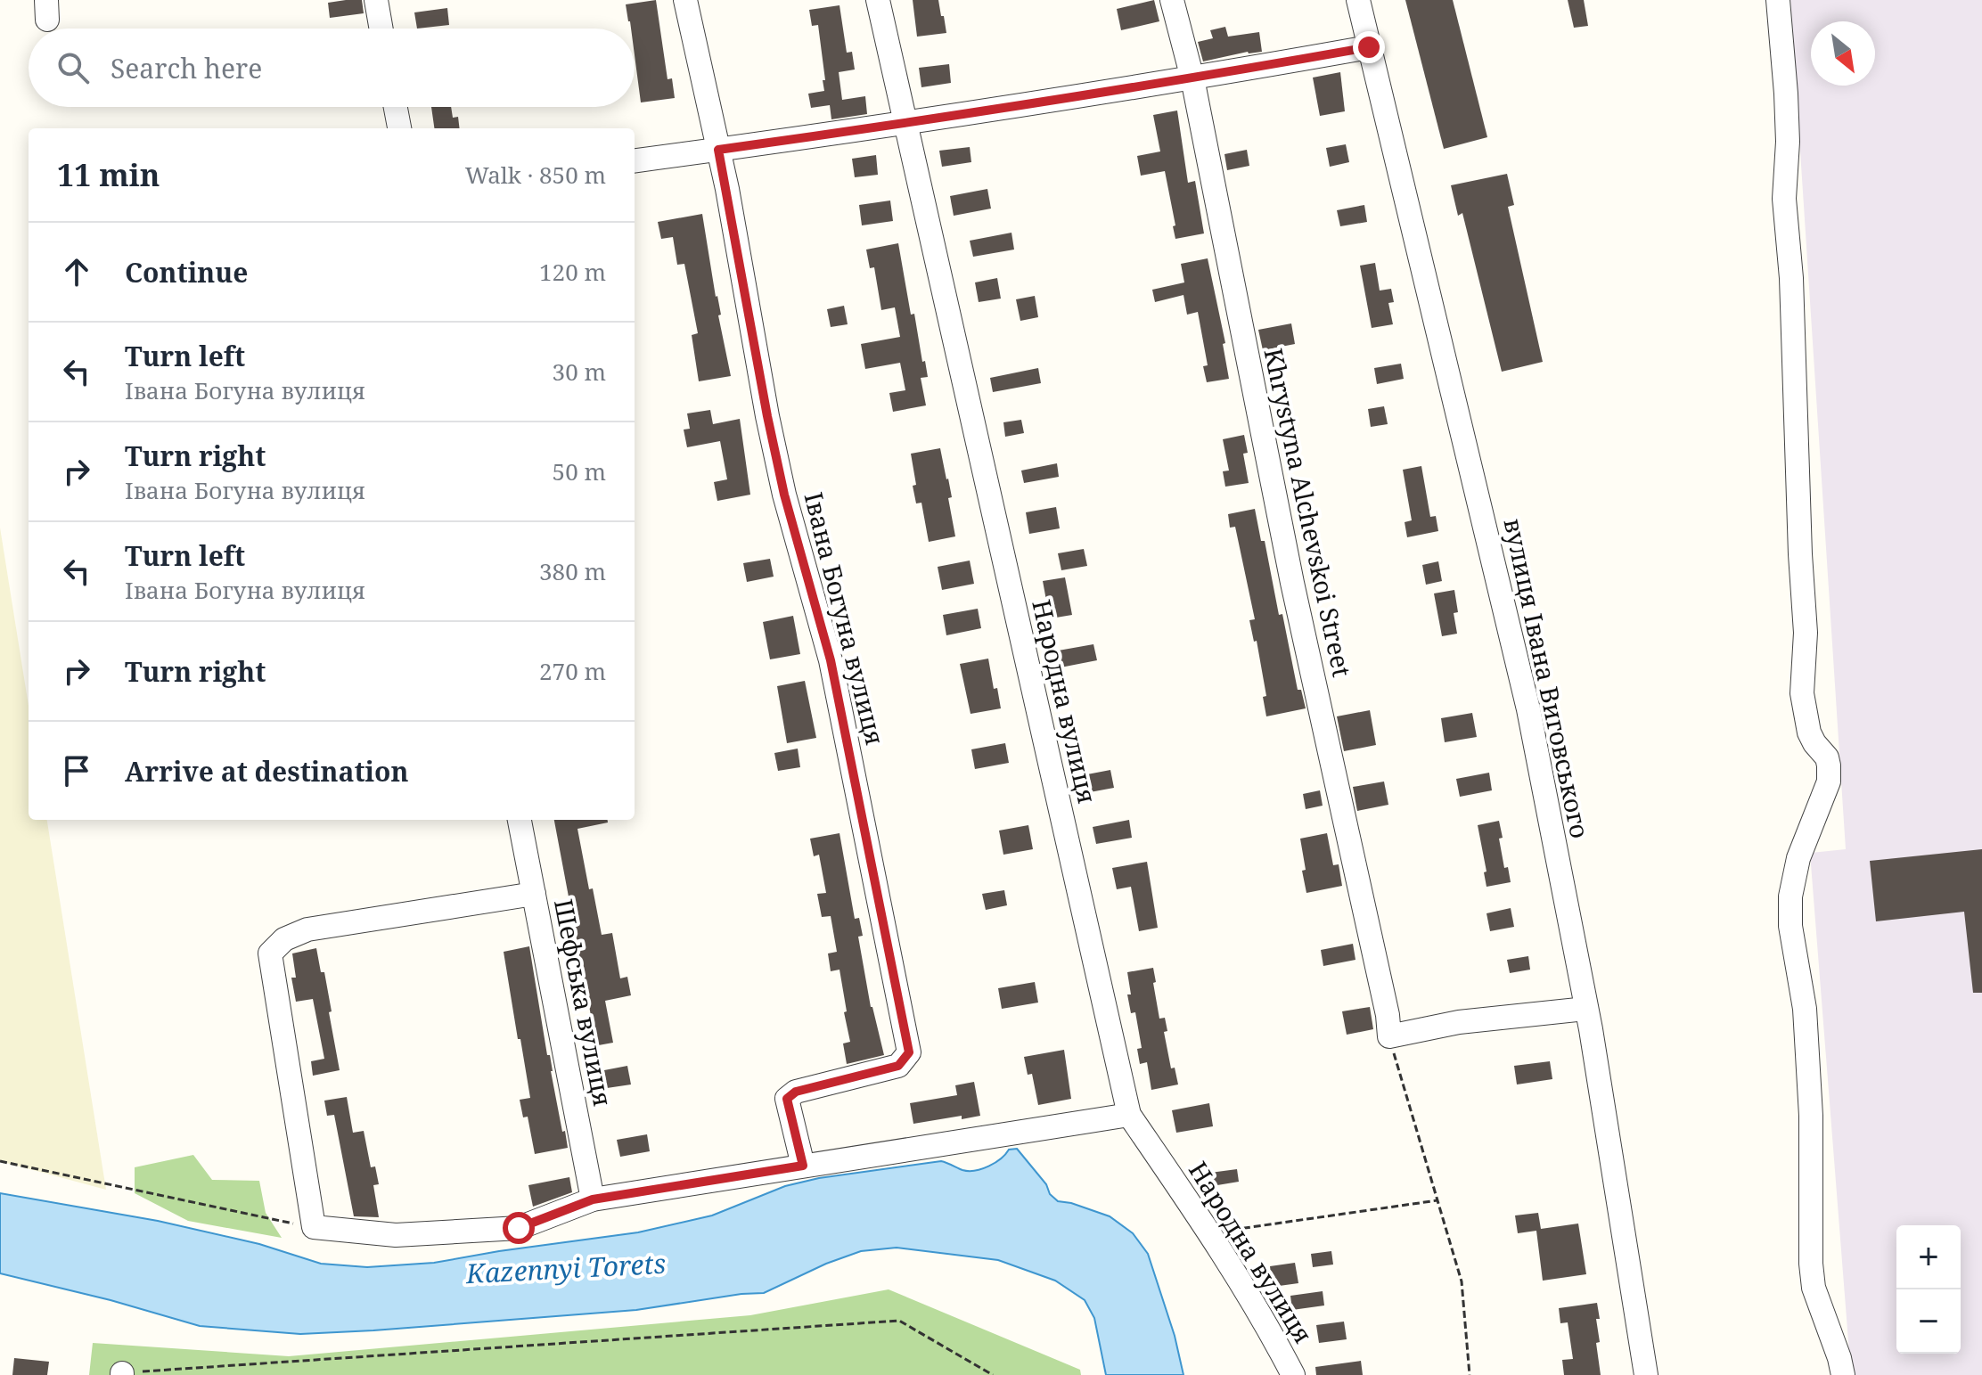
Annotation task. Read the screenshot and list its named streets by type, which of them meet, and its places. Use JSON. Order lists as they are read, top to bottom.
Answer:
{
  "streets": {
    "street": [
      "Khrystyna Alchevskoi Street",
      "Івана Богуна вулиця",
      "вулиця Івана Виговського",
      "Народна вулиця",
      "Шефська вулиця"
    ]
  },
  "water": ["Kazennyi Torets"],
  "north": "bottom right",
  "page": {
    "search": "Search here",
    "heading": ["11 min", "Walk · 850 m"],
    "list": [
      ["Continue", "120 m"],
      ["Turn left", "Івана Богуна вулиця", "30 m"],
      ["Turn right", "Івана Богуна вулиця", "50 m"],
      ["Turn left", "Івана Богуна вулиця", "380 m"],
      ["Turn right", "270 m"],
      "Arrive at destination"
    ],
    "map_buttons": ["+", "−"]
  }
}
